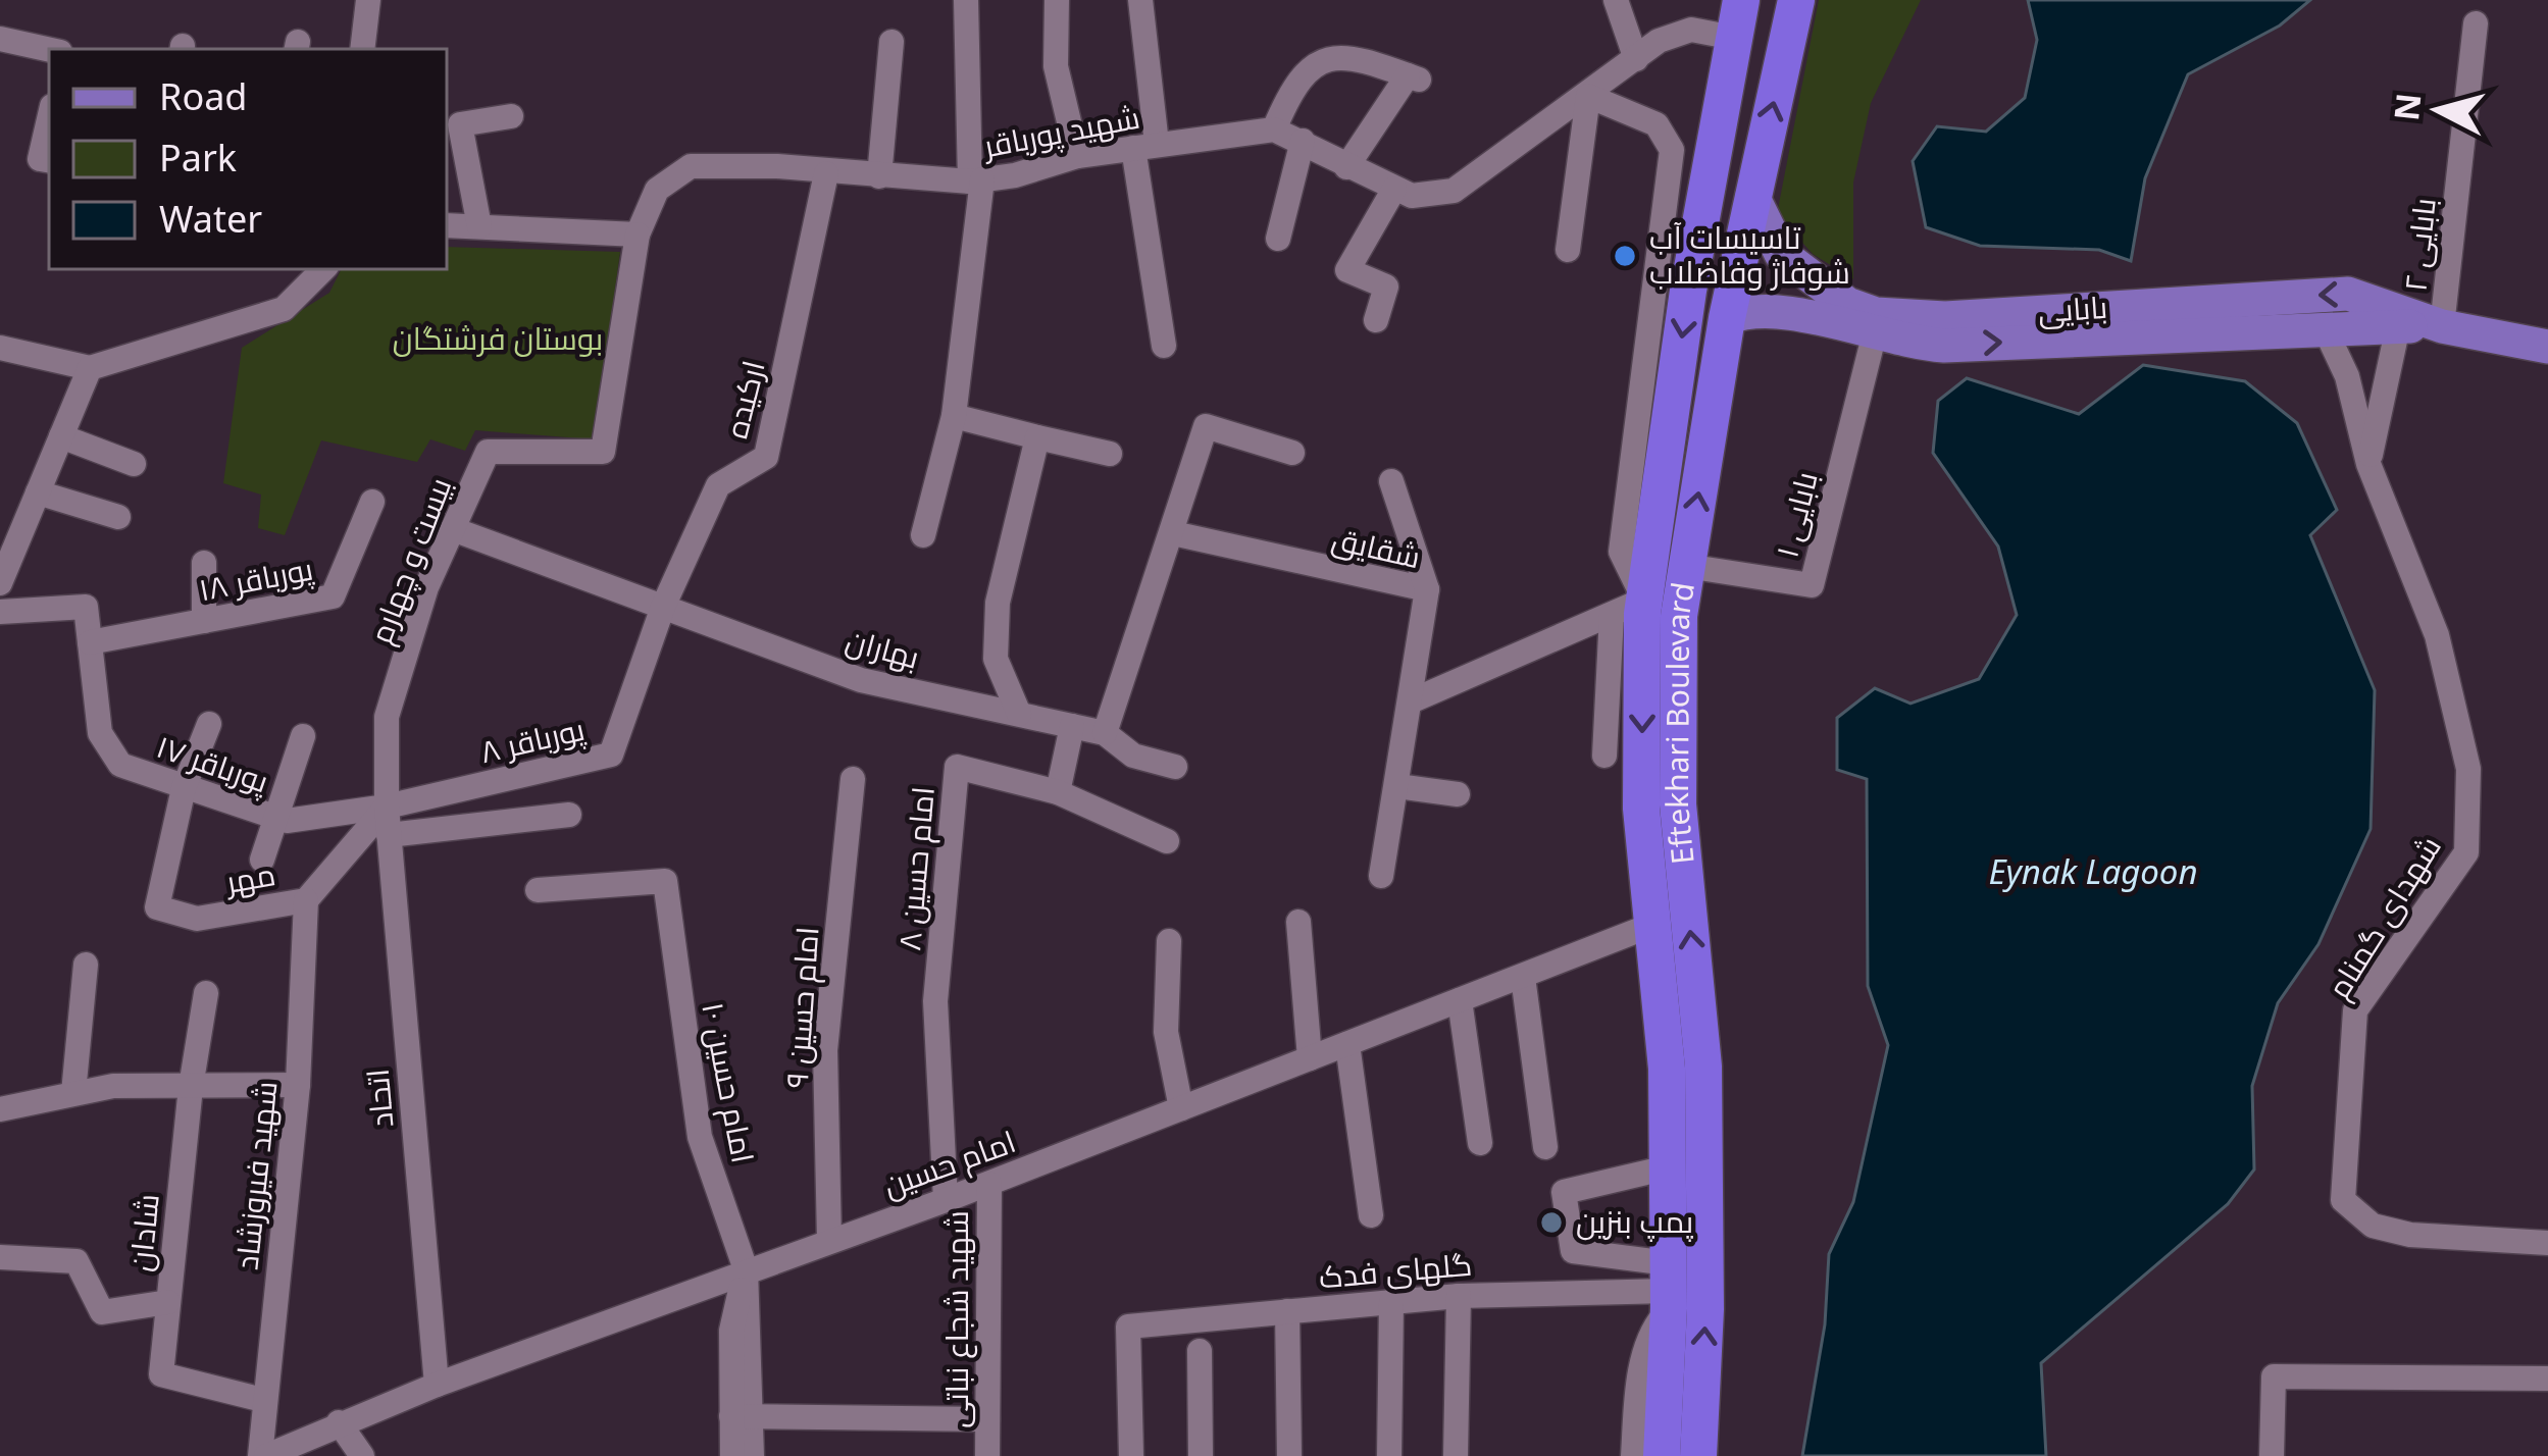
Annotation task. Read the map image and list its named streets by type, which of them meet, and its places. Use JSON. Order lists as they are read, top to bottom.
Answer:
{
  "streets": {
    "highway": ["Eftekhari Boulevard"],
    "main road": ["بابایی"],
    "street": [
      "شهید پورباقر",
      "بابایی ۲",
      "ارکیده",
      "بابایی ۱",
      "شقایق",
      "بیست و چهارم",
      "پورباقر ۱۸",
      "بهاران",
      "پورباقر ۸",
      "پورباقر ۱۷",
      "امام حسین ۸",
      "مهر",
      "شهدای گمنام",
      "امام حسین ۹",
      "امام حسین ۱۰",
      "اتحاد",
      "امام حسین",
      "شهید فیروزشاد",
      "شادان",
      "گلهای فدک",
      "شهید شجاع نباتی"
    ]
  },
  "crossings": [
    ["شهید پورباقر", "ارکیده"],
    ["شهید پورباقر", "بیست و چهارم"],
    ["شهید پورباقر", "Eftekhari Boulevard"],
    ["بابایی ۲", "بابایی"],
    ["بابایی", "بابایی ۱"],
    ["بابایی", "Eftekhari Boulevard"],
    ["بابایی", "شهدای گمنام"],
    ["ارکیده", "بهاران"],
    ["ارکیده", "پورباقر ۸"],
    ["بابایی ۱", "Eftekhari Boulevard"],
    ["بیست و چهارم", "بهاران"],
    ["بیست و چهارم", "پورباقر ۸"],
    ["بیست و چهارم", "پورباقر ۱۷"],
    ["بیست و چهارم", "مهر"],
    ["بیست و چهارم", "اتحاد"],
    ["پورباقر ۱۸", "پورباقر ۱۷"],
    ["بهاران", "پورباقر ۸"],
    ["Eftekhari Boulevard", "امام حسین"],
    ["Eftekhari Boulevard", "گلهای فدک"],
    ["پورباقر ۸", "پورباقر ۱۷"],
    ["پورباقر ۸", "مهر"],
    ["پورباقر ۸", "اتحاد"],
    ["پورباقر ۱۷", "مهر"],
    ["پورباقر ۱۷", "اتحاد"],
    ["امام حسین ۸", "امام حسین"],
    ["مهر", "اتحاد"],
    ["مهر", "شهید فیروزشاد"],
    ["امام حسین ۹", "امام حسین"],
    ["امام حسین ۱۰", "امام حسین"],
    ["اتحاد", "امام حسین"],
    ["امام حسین", "شهید فیروزشاد"],
    ["امام حسین", "شهید شجاع نباتی"],
    ["شهید فیروزشاد", "شادان"]
  ],
  "water": ["Eynak Lagoon"],
  "parks": ["بوستان فرشتگان"],
  "places": ["تاسیسات آب شوفاژ وفاضلاب", "پمپ بنزین"],
  "legend": ["Road", "Park", "Water"],
  "north": "left"
}
